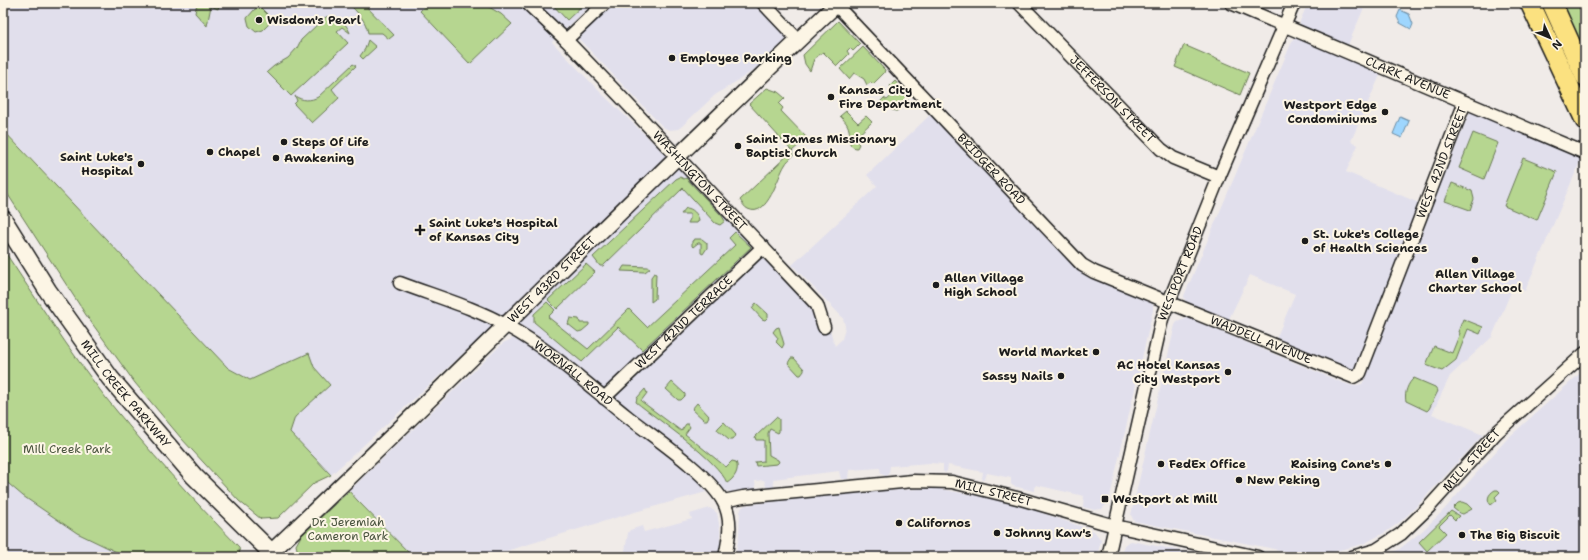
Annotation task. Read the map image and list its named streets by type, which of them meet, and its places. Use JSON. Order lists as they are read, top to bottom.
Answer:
{
  "streets": {
    "main road": ["MILL CREEK PARKWAY"],
    "street": [
      "CLARK AVENUE",
      "JEFFERSON STREET",
      "WEST 42ND STREET",
      "BRIDGER ROAD",
      "WASHINGTON STREET",
      "WESTPORT ROAD",
      "WEST 43RD STREET",
      "WEST 42ND TERRACE",
      "WADDELL AVENUE",
      "WORNALL ROAD",
      "MILL STREET"
    ]
  },
  "crossings": [
    ["CLARK AVENUE", "WEST 42ND STREET"],
    ["CLARK AVENUE", "WESTPORT ROAD"],
    ["JEFFERSON STREET", "WESTPORT ROAD"],
    ["WEST 42ND STREET", "WADDELL AVENUE"],
    ["BRIDGER ROAD", "WESTPORT ROAD"],
    ["BRIDGER ROAD", "WEST 43RD STREET"],
    ["BRIDGER ROAD", "WADDELL AVENUE"],
    ["WASHINGTON STREET", "WEST 43RD STREET"],
    ["WASHINGTON STREET", "WEST 42ND TERRACE"],
    ["WESTPORT ROAD", "WADDELL AVENUE"],
    ["WESTPORT ROAD", "MILL STREET"],
    ["WEST 43RD STREET", "WORNALL ROAD"],
    ["WEST 43RD STREET", "MILL CREEK PARKWAY"],
    ["WEST 42ND TERRACE", "WORNALL ROAD"],
    ["WORNALL ROAD", "MILL STREET"]
  ],
  "parks": ["Mill Creek Park", "Dr. Jeremiah Cameron Park"],
  "places": {
    "other": [
      "Wisdom's Pearl",
      "Employee Parking",
      "Kansas City Fire Department",
      "Westport Edge Condominiums",
      "Steps Of Life",
      "Saint James Missionary Baptist Church",
      "Chapel",
      "Awakening",
      "Saint Luke's Hospital",
      "St. Luke's College of Health Sciences",
      "Allen Village Charter School",
      "Allen Village High School",
      "World Market",
      "AC Hotel Kansas City Westport",
      "Sassy Nails",
      "FedEx Office",
      "Raising Cane's",
      "New Peking",
      "Californos",
      "Johnny Kaw's",
      "The Big Biscuit"
    ],
    "health": ["Saint Luke's Hospital of Kansas City"],
    "transit": ["Westport at Mill"]
  },
  "north": "bottom right"
}
